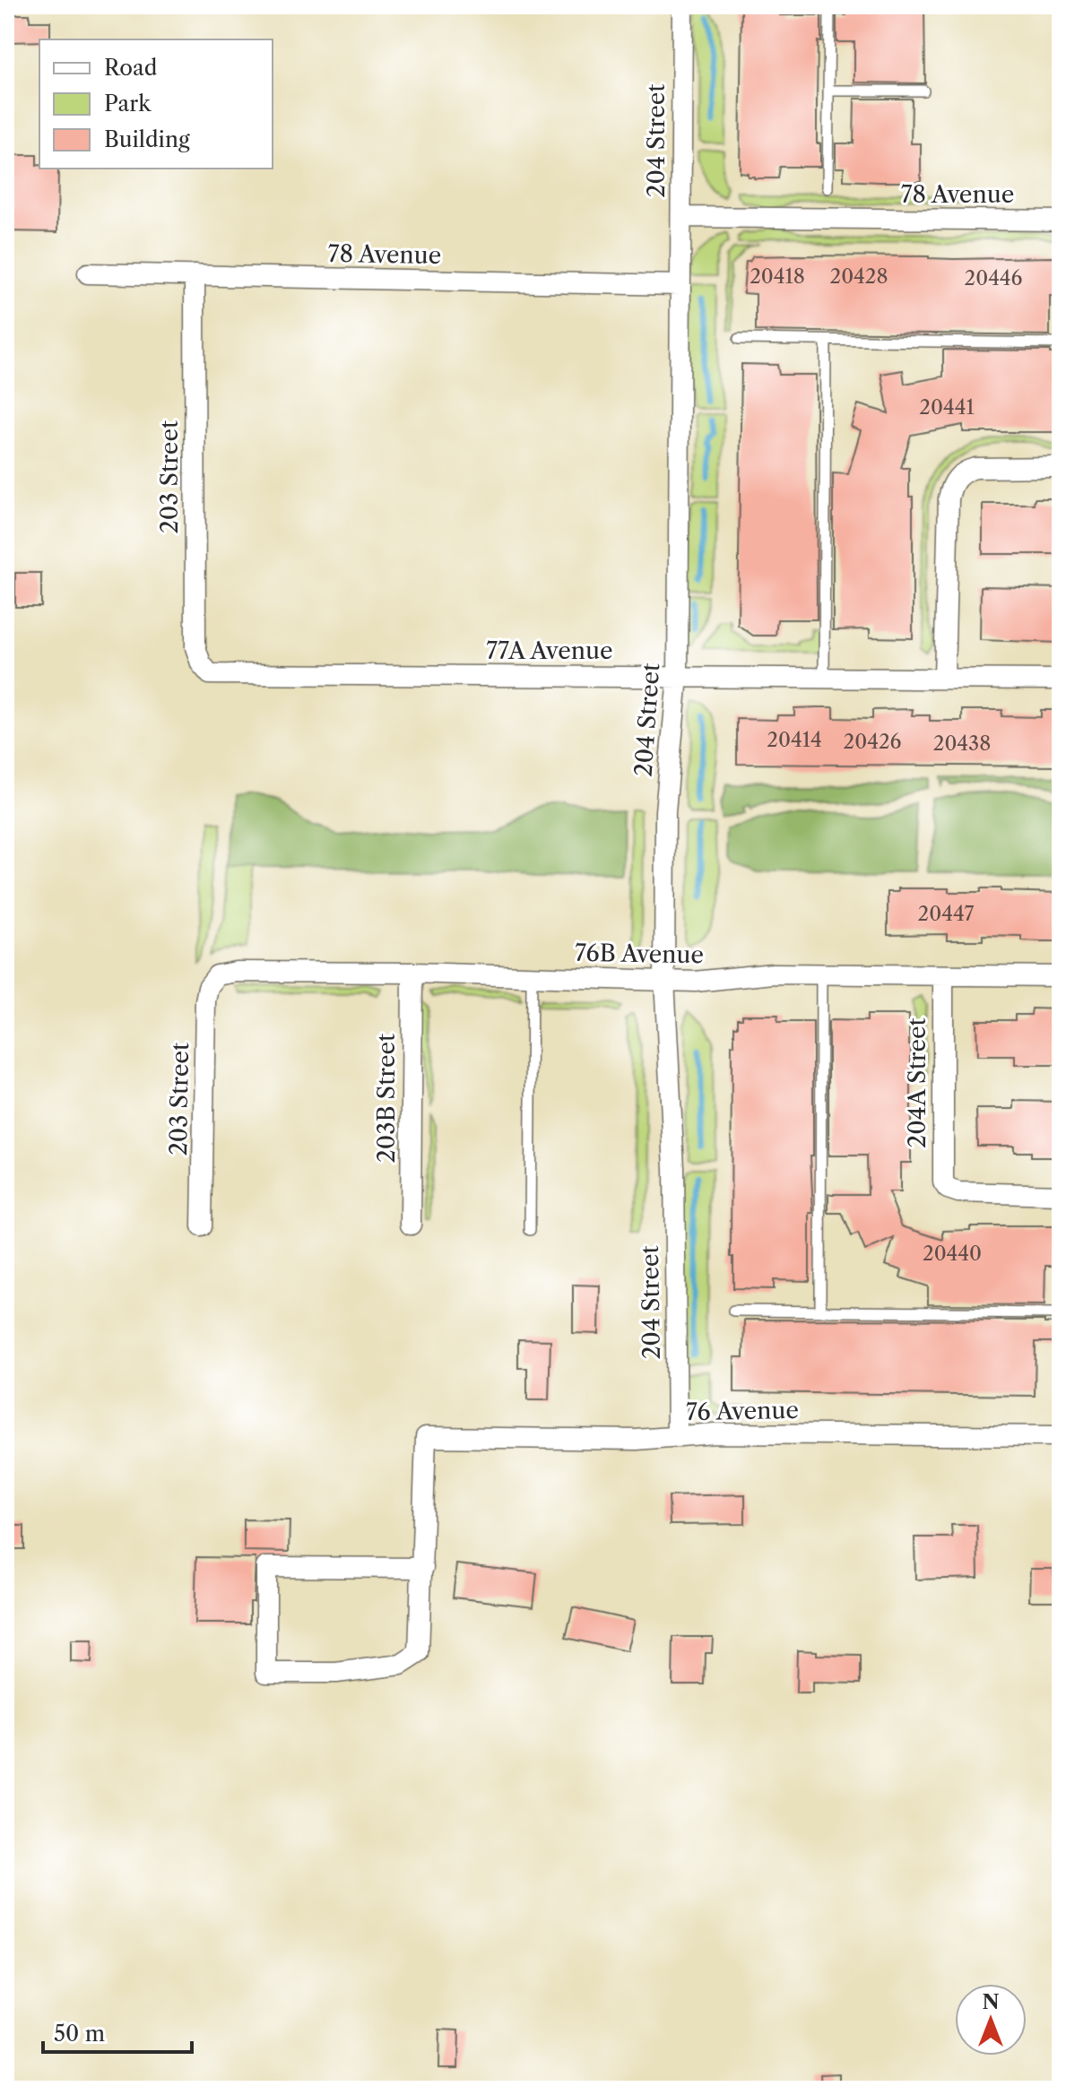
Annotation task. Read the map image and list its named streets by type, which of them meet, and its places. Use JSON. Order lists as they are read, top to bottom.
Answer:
{
  "streets": {
    "street": [
      "204 Street",
      "78 Avenue",
      "203 Street",
      "77A Avenue",
      "76B Avenue",
      "204A Street",
      "203B Street",
      "76 Avenue"
    ]
  },
  "crossings": [
    ["204 Street", "78 Avenue"],
    ["204 Street", "77A Avenue"],
    ["204 Street", "76B Avenue"],
    ["204 Street", "76 Avenue"],
    ["78 Avenue", "203 Street"],
    ["203 Street", "77A Avenue"],
    ["203 Street", "76B Avenue"],
    ["76B Avenue", "204A Street"],
    ["76B Avenue", "203B Street"]
  ],
  "house_numbers": [
    "20418",
    "20428",
    "20446",
    "20441",
    "20414",
    "20426",
    "20438",
    "20447",
    "20440"
  ],
  "legend": ["Road", "Park", "Building"],
  "scale_bar": "50 m",
  "north": "top"
}
